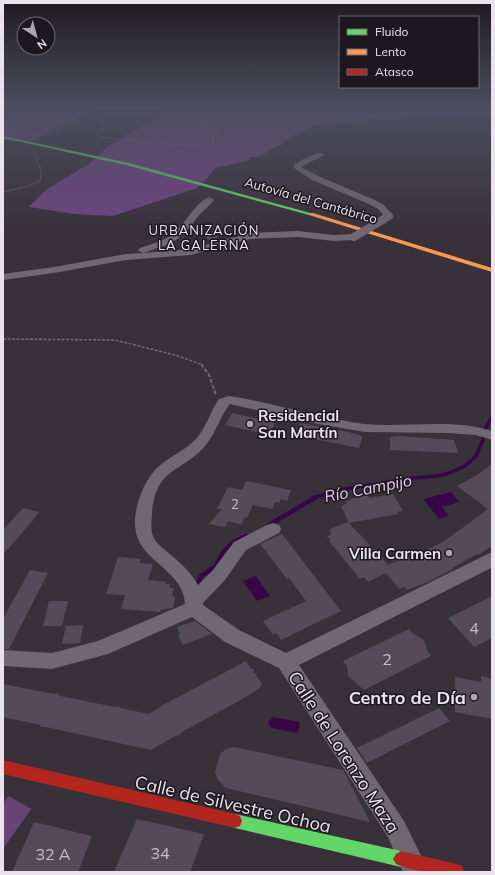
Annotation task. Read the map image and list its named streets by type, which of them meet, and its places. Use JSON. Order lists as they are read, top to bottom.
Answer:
{
  "streets": {
    "highway": ["Autovía del Cantábrico", "Calle de Silvestre Ochoa"],
    "street": ["Calle de Lorenzo Maza"]
  },
  "crossings": [
    ["Calle de Lorenzo Maza", "Calle de Silvestre Ochoa"]
  ],
  "districts": ["URBANIZACIÓN LA GALERNA"],
  "water": ["Río Campijo"],
  "places": ["Residencial San Martín", "Villa Carmen", "Centro de Día"],
  "house_numbers": [
    "2",
    "4",
    "2",
    "34",
    "32 A"
  ],
  "legend": ["Fluido", "Lento", "Atasco"],
  "north": "bottom right"
}
